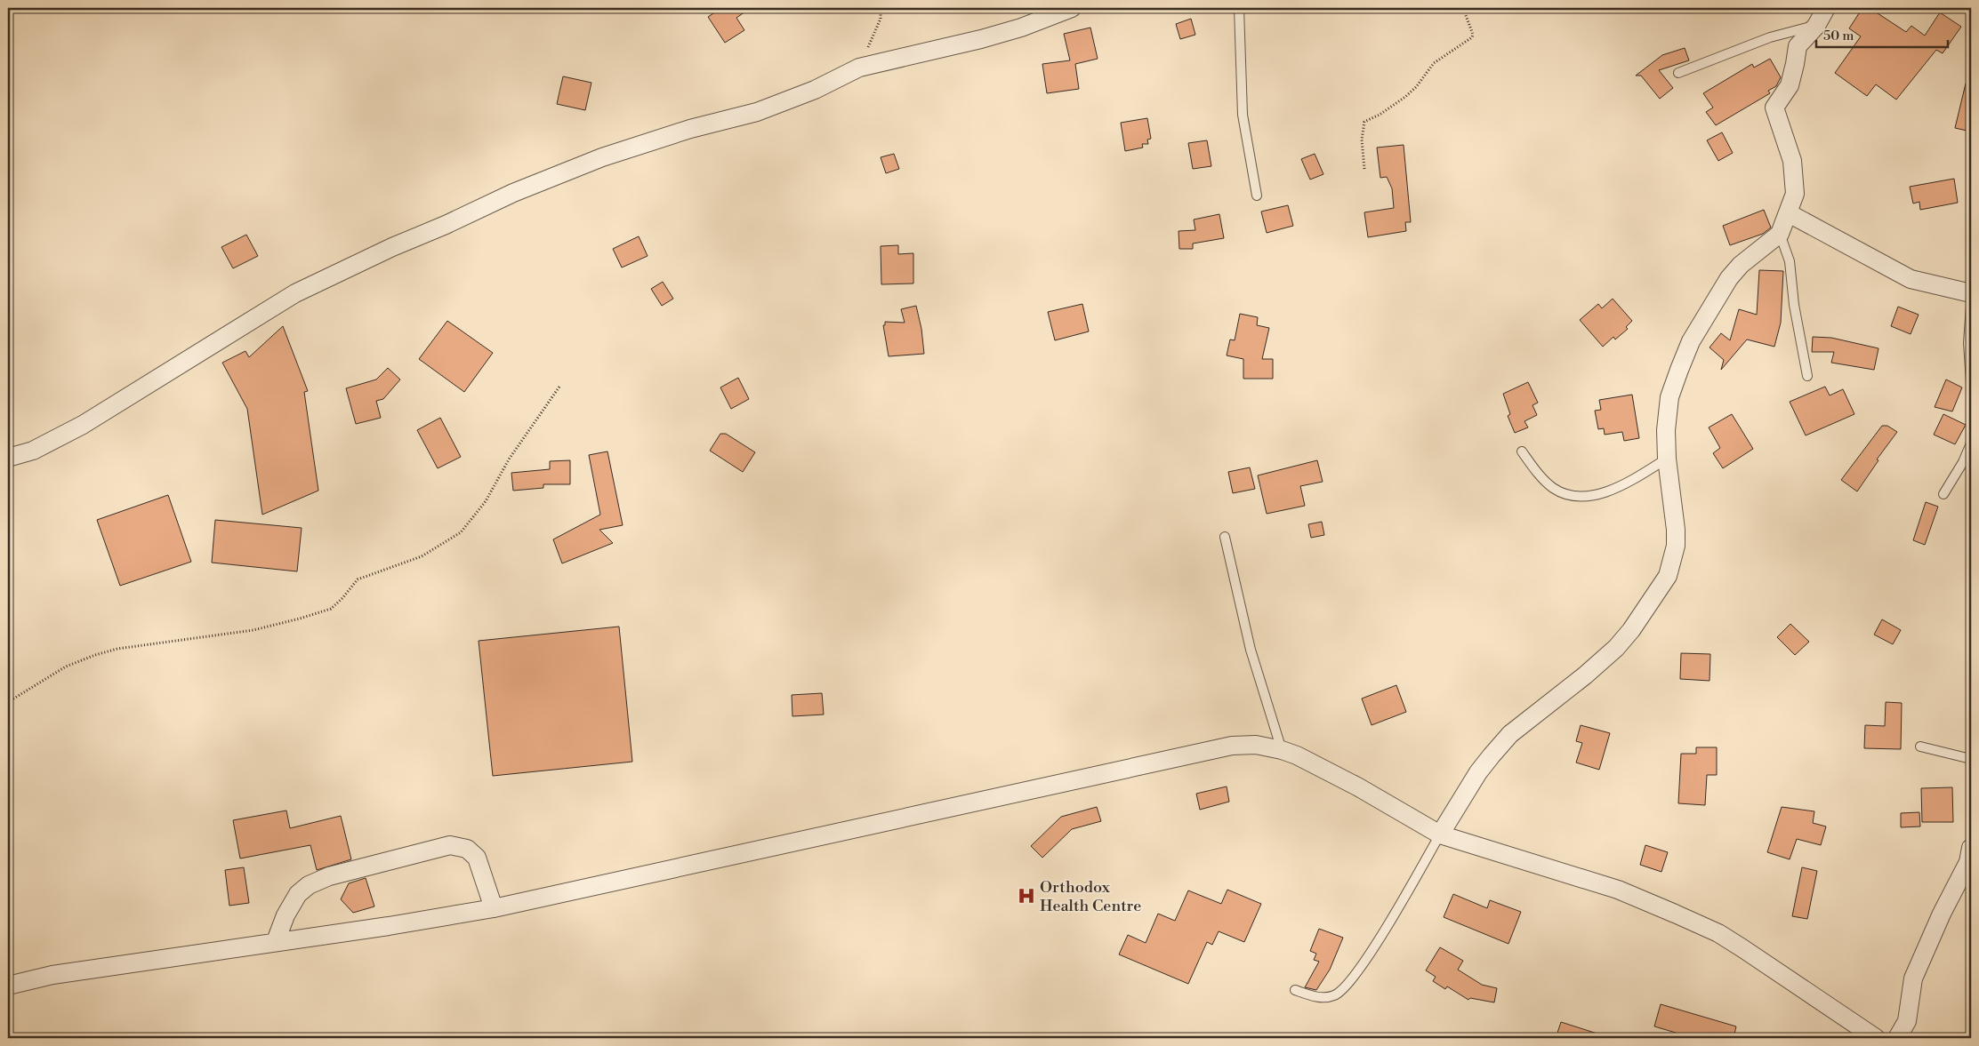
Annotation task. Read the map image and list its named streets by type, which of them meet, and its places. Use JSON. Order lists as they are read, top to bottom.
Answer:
{
  "places": {
    "hospital": ["Orthodox Health Centre"]
  },
  "scale_bar": "50 m"
}
